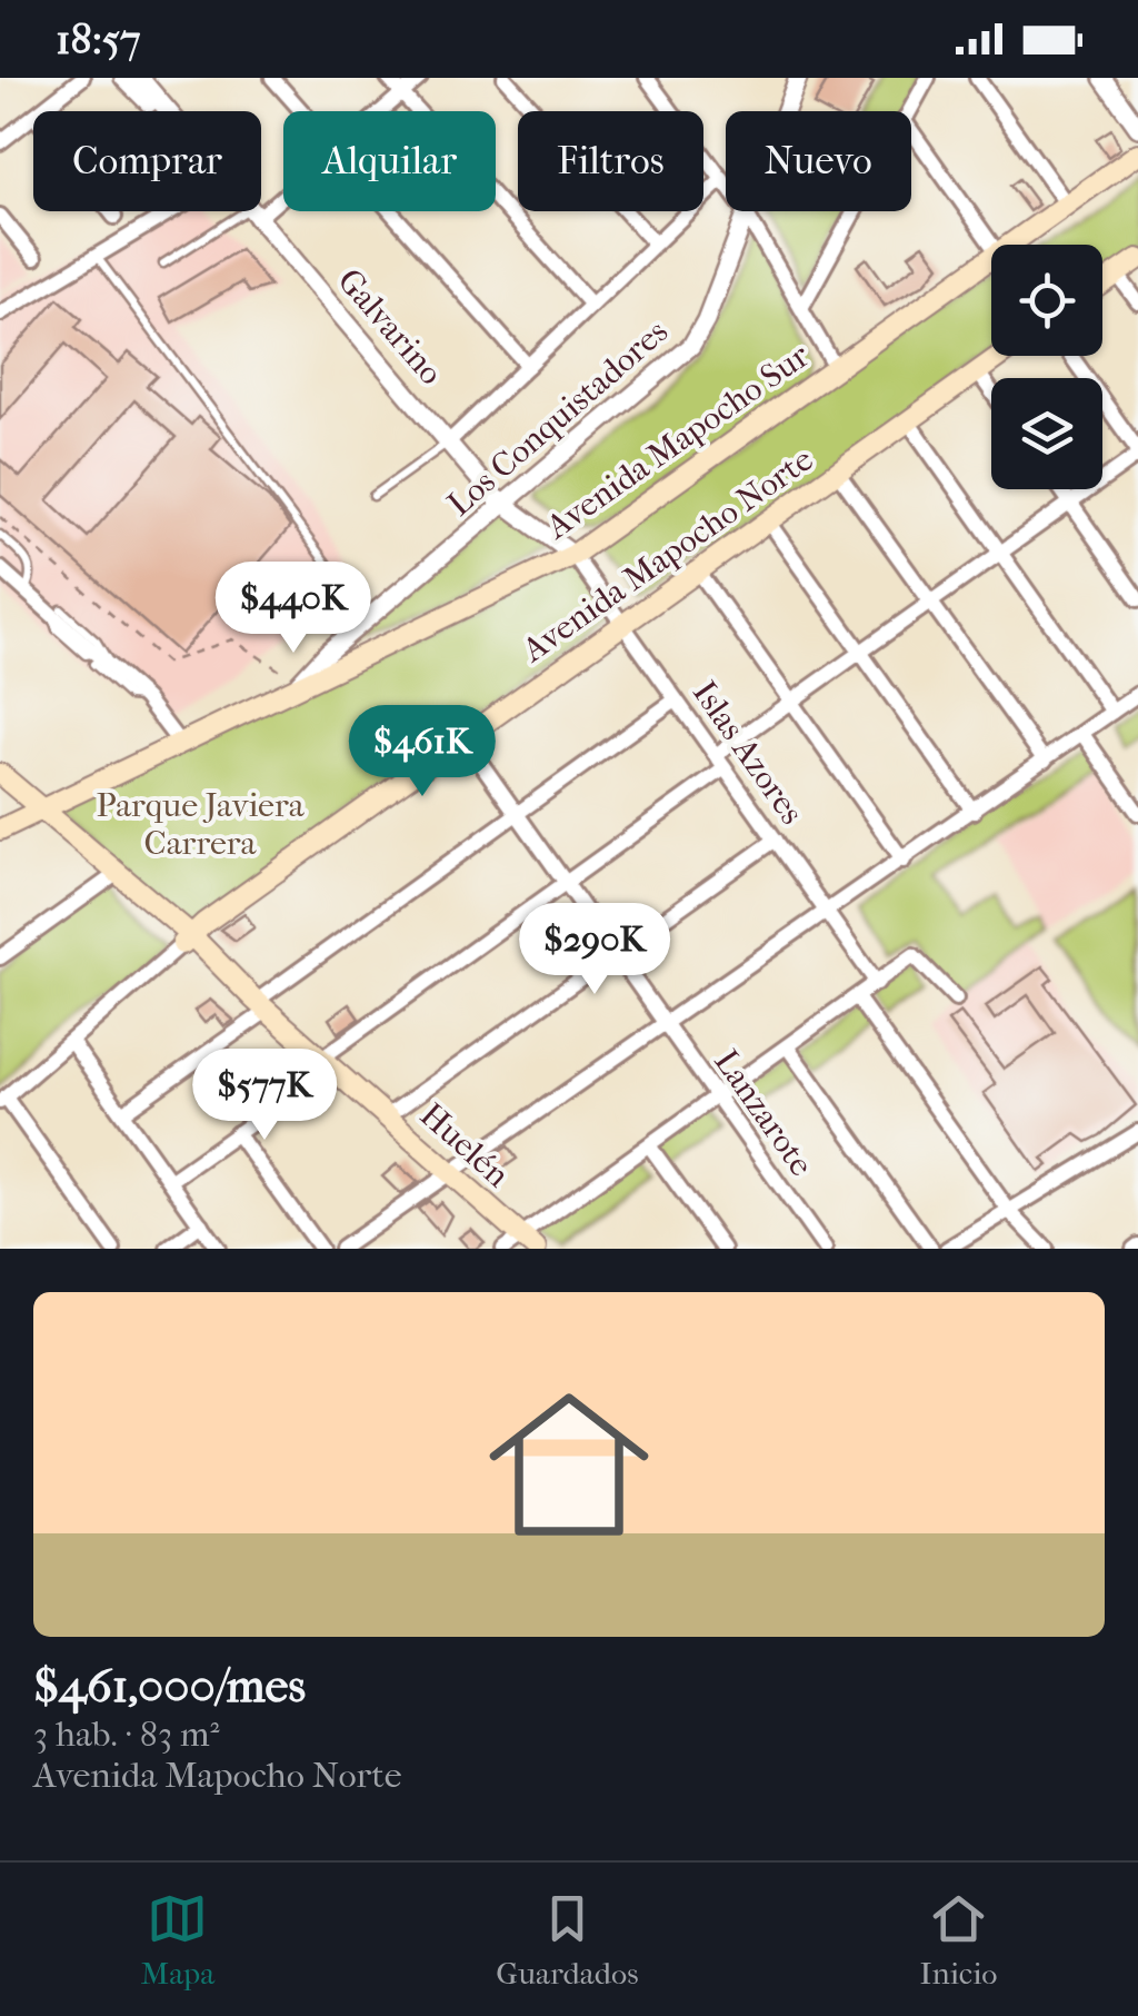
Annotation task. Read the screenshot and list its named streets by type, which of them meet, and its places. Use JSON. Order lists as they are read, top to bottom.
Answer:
{
  "streets": {
    "main road": ["Avenida Mapocho Sur", "Avenida Mapocho Norte", "Huelén"],
    "street": [
      "Galvarino",
      "Los Conquistadores",
      "Islas Azores",
      "Lanzarote"
    ]
  },
  "crossings": [
    ["Galvarino", "Los Conquistadores"],
    ["Galvarino", "Avenida Mapocho Sur"],
    ["Galvarino", "Islas Azores"],
    ["Los Conquistadores", "Avenida Mapocho Sur"],
    ["Avenida Mapocho Sur", "Islas Azores"],
    ["Avenida Mapocho Sur", "Huelén"],
    ["Avenida Mapocho Norte", "Islas Azores"],
    ["Avenida Mapocho Norte", "Lanzarote"],
    ["Avenida Mapocho Norte", "Huelén"]
  ],
  "parks": ["Parque Javiera Carrera"],
  "page": {
    "status": "18:57",
    "chip": [
      "Comprar",
      "Alquilar",
      "Filtros",
      "Nuevo"
    ],
    "price": [
      "$440K",
      "$461K",
      "$290K",
      "$577K"
    ],
    "list": [
      {
        "name": "$461,000/mes",
        "note": "3 hab. · 83 m² · Avenida Mapocho Norte"
      }
    ],
    "tabs": ["Mapa", "Guardados", "Inicio"]
  }
}
